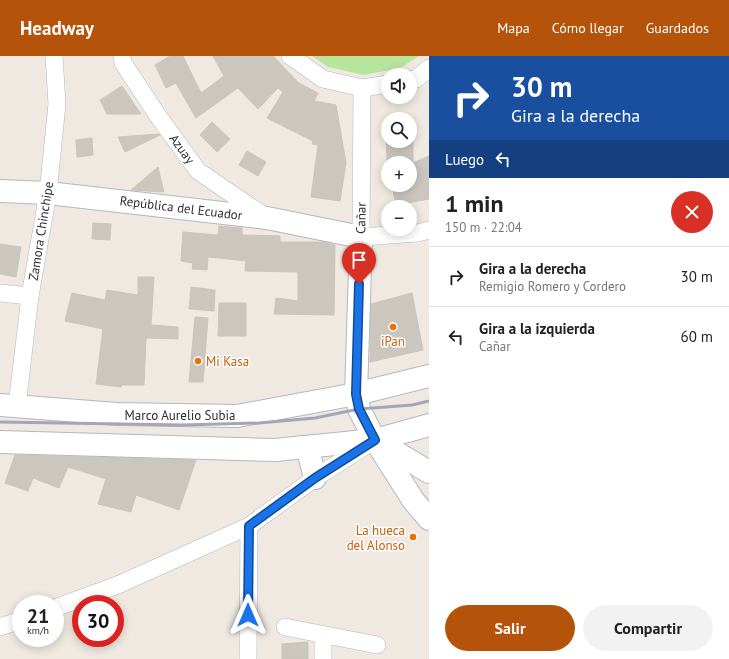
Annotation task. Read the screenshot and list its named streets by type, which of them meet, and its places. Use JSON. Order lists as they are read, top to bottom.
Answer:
{
  "streets": {
    "main road": ["República del Ecuador", "Cañar", "Marco Aurelio Subia"],
    "street": ["Azuay", "Zamora Chinchipe"]
  },
  "crossings": [
    ["Azuay", "República del Ecuador"],
    ["República del Ecuador", "Cañar"],
    ["República del Ecuador", "Zamora Chinchipe"],
    ["Cañar", "Marco Aurelio Subia"],
    ["Zamora Chinchipe", "Marco Aurelio Subia"]
  ],
  "places": ["iPan", "Mi Kasa", "La hueca del Alonso"],
  "page": {
    "header": "Headway",
    "nav": ["Mapa", "Cómo llegar", "Guardados"],
    "turn": ["30 m", "Gira a la derecha"],
    "map_buttons": ["+", "−"],
    "then": "Luego",
    "heading": ["1 min", "150 m · 22:04"],
    "list": [
      {
        "name": "Gira a la derecha",
        "note": "Remigio Romero y Cordero",
        "value": "30 m"
      },
      {
        "name": "Gira a la izquierda",
        "note": "Cañar",
        "value": "60 m"
      }
    ],
    "speed": "21 km/h",
    "limit": "30",
    "buttons": ["Salir", "Compartir"]
  }
}
